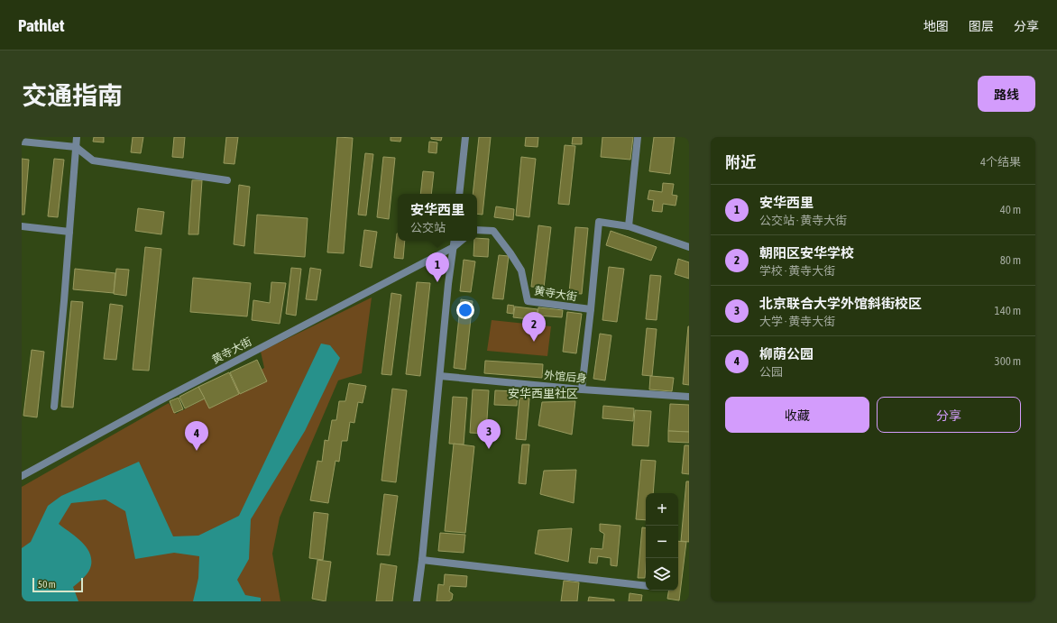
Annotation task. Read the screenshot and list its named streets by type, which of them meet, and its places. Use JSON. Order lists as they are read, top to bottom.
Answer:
{
  "streets": {
    "street": ["黄寺大街", "外馆后身"]
  },
  "districts": ["安华西里社区"],
  "scale_bar": "50 m",
  "page": {
    "header": "Pathlet",
    "nav": ["地图", "图层", "分享"],
    "title": "交通指南",
    "buttons": [
      "路线",
      ["收藏", "分享"]
    ],
    "heading": ["附近", "4个结果"],
    "list": [
      {
        "mark": "1",
        "name": "安华西里",
        "note": "公交站 · 黄寺大街",
        "value": "40 m"
      },
      {
        "mark": "2",
        "name": "朝阳区安华学校",
        "note": "学校 · 黄寺大街",
        "value": "80 m"
      },
      {
        "mark": "3",
        "name": "北京联合大学外馆斜街校区",
        "note": "大学 · 黄寺大街",
        "value": "140 m"
      },
      {
        "mark": "4",
        "name": "柳荫公园",
        "note": "公园",
        "value": "300 m"
      }
    ],
    "popup": ["安华西里", "公交站"],
    "pins": [
      "1",
      "2",
      "3",
      "4"
    ],
    "map_buttons": ["+", "−"],
    "scale": "50 m"
  }
}
